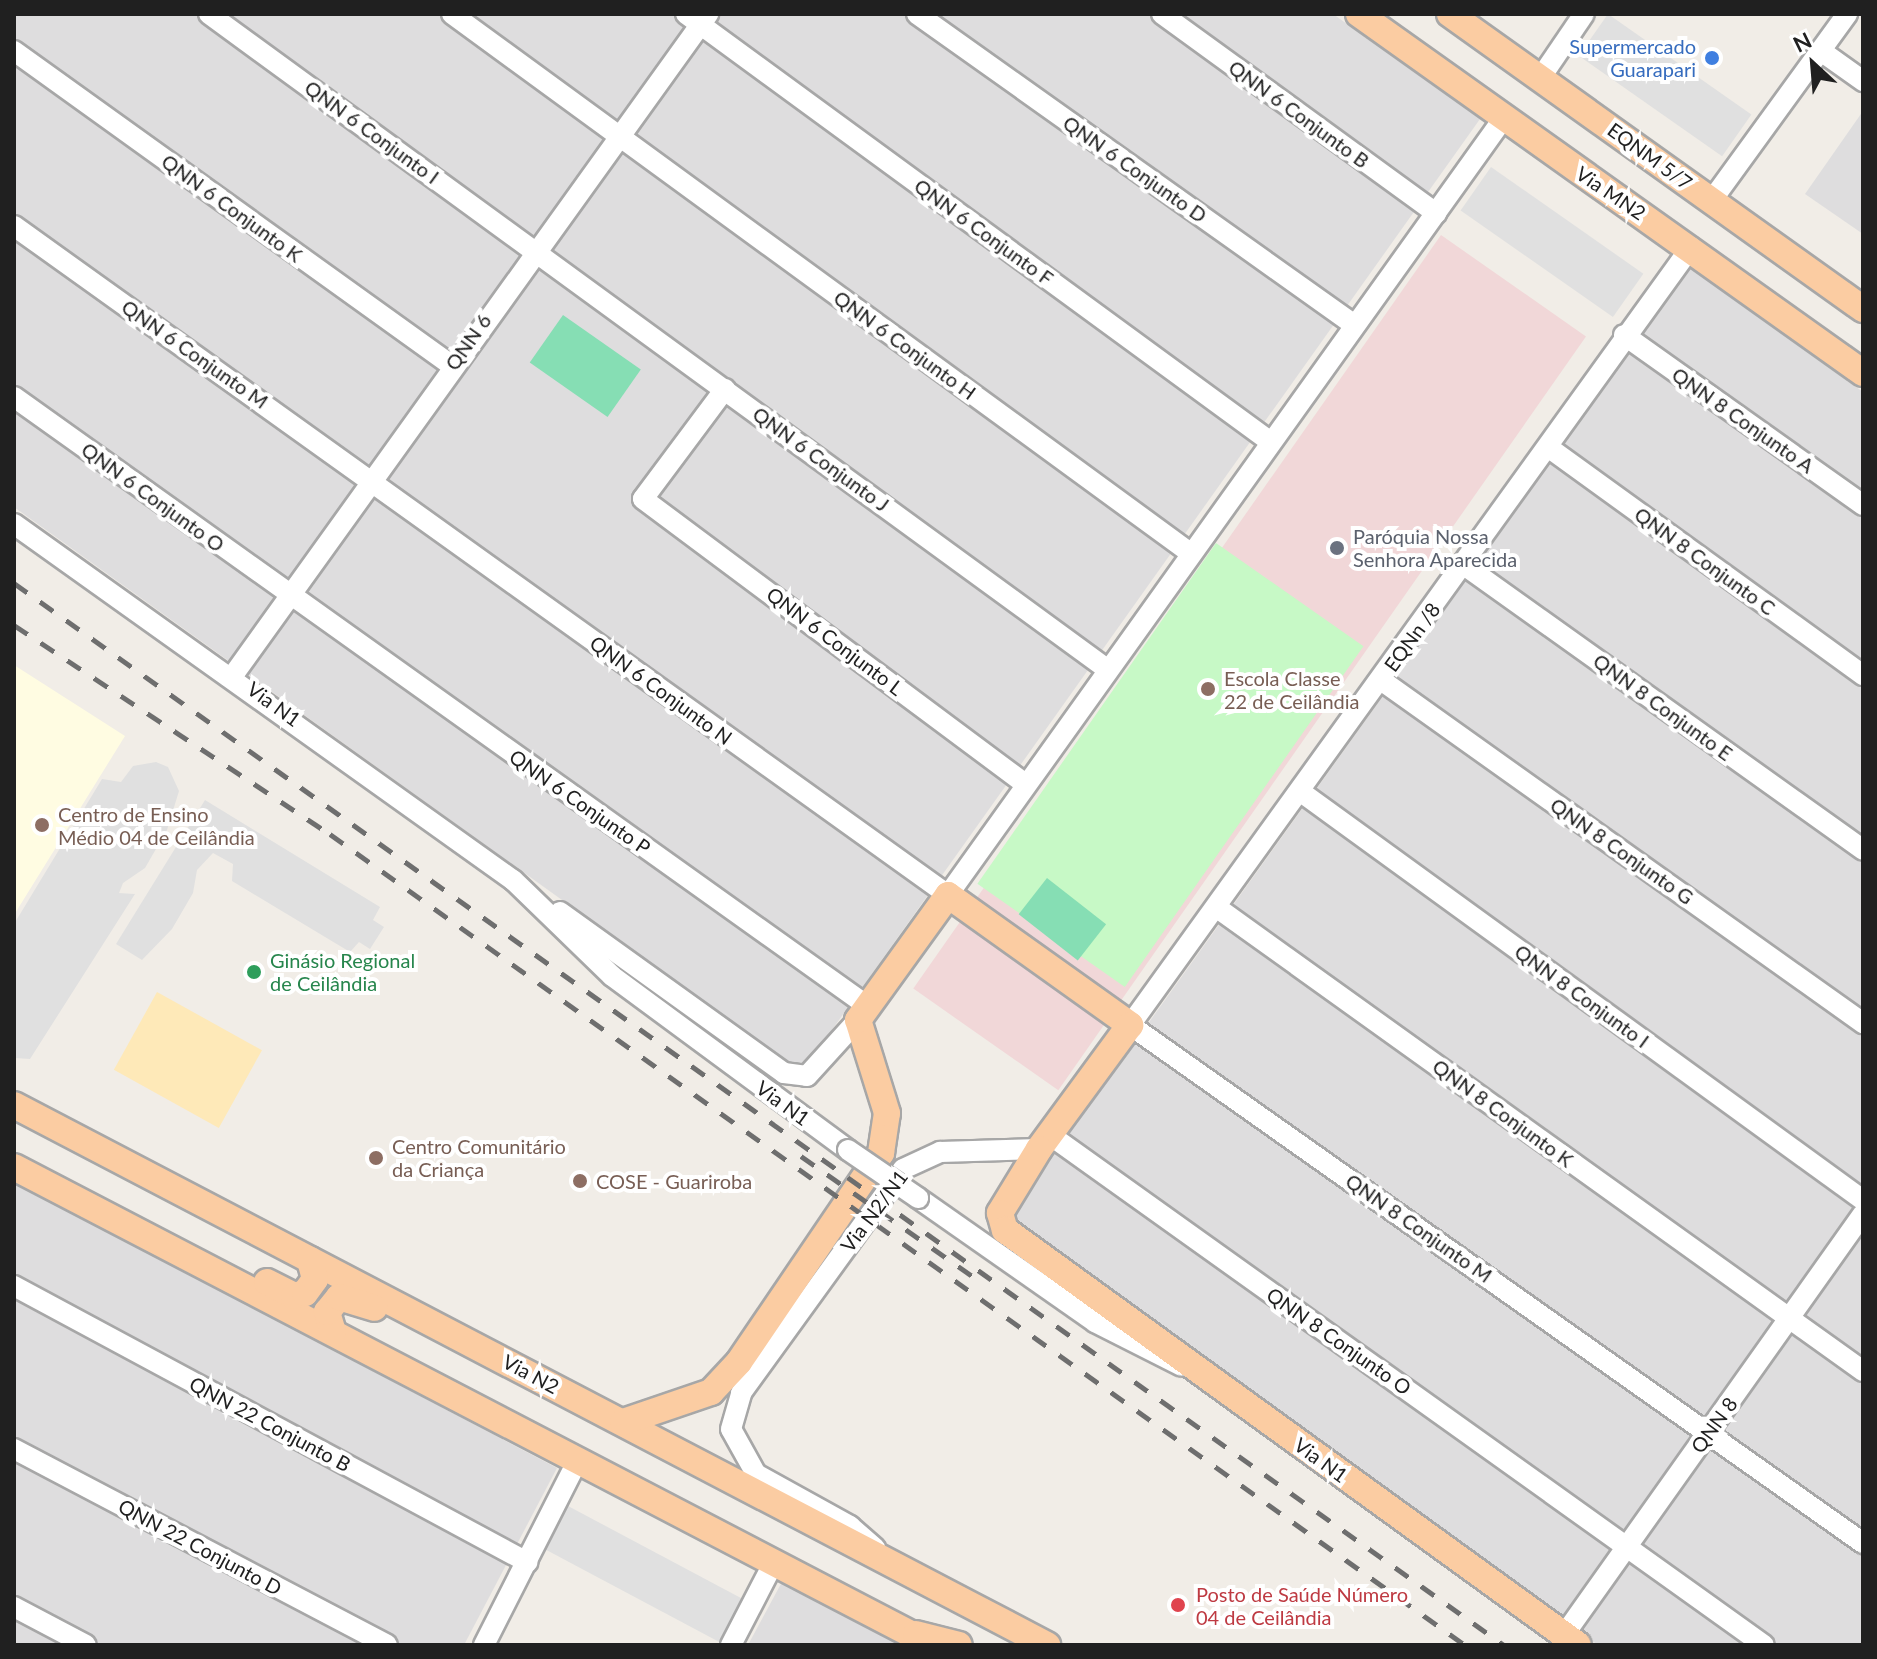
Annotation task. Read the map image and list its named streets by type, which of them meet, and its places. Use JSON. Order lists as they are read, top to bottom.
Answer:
{
  "streets": {
    "main road": [
      "EQNM 5/7",
      "Via MN2",
      "Via N1",
      "Via N2"
    ],
    "street": [
      "QNN 6 Conjunto B",
      "QNN 6 Conjunto I",
      "QNN 6 Conjunto D",
      "QNN 6 Conjunto K",
      "QNN 6 Conjunto F",
      "QNN 6",
      "QNN 6 Conjunto H",
      "QNN 6 Conjunto M",
      "QNN 8 Conjunto A",
      "QNN 6 Conjunto J",
      "QNN 6 Conjunto O",
      "QNN 8 Conjunto C",
      "EQNn /8",
      "QNN 6 Conjunto L",
      "QNN 6 Conjunto N",
      "QNN 8 Conjunto E",
      "QNN 6 Conjunto P",
      "QNN 8 Conjunto G",
      "QNN 8 Conjunto I",
      "QNN 8 Conjunto K",
      "Via N2/N1",
      "QNN 8 Conjunto M",
      "QNN 8 Conjunto O",
      "QNN 22 Conjunto B",
      "QNN 8",
      "QNN 22 Conjunto D"
    ]
  },
  "crossings": [
    ["QNN 6 Conjunto I", "QNN 6"],
    ["QNN 6 Conjunto I", "QNN 6 Conjunto J"],
    ["Via MN2", "EQNn /8"],
    ["QNN 6 Conjunto K", "QNN 6"],
    ["QNN 6 Conjunto F", "QNN 6"],
    ["QNN 6", "QNN 6 Conjunto H"],
    ["QNN 6", "QNN 6 Conjunto M"],
    ["QNN 6", "QNN 6 Conjunto J"],
    ["QNN 6", "QNN 6 Conjunto O"],
    ["QNN 6", "QNN 6 Conjunto N"],
    ["QNN 6", "Via N1"],
    ["QNN 6", "QNN 6 Conjunto P"],
    ["QNN 6 Conjunto M", "QNN 6 Conjunto N"],
    ["QNN 8 Conjunto A", "EQNn /8"],
    ["QNN 6 Conjunto J", "QNN 6 Conjunto L"],
    ["QNN 6 Conjunto O", "QNN 6 Conjunto P"],
    ["QNN 8 Conjunto C", "EQNn /8"],
    ["EQNn /8", "QNN 8 Conjunto E"],
    ["EQNn /8", "QNN 8 Conjunto G"],
    ["EQNn /8", "QNN 8 Conjunto I"],
    ["EQNn /8", "QNN 8 Conjunto K"],
    ["EQNn /8", "QNN 8 Conjunto M"],
    ["Via N1", "QNN 8"],
    ["QNN 8 Conjunto K", "QNN 8"],
    ["Via N2/N1", "QNN 8 Conjunto O"],
    ["Via N2/N1", "Via N2"],
    ["QNN 8 Conjunto M", "QNN 8"],
    ["QNN 8 Conjunto O", "QNN 8"]
  ],
  "places": [
    "Supermercado Guarapari",
    "Paróquia Nossa Senhora Aparecida",
    "Escola Classe 22 de Ceilândia",
    "Centro de Ensino Médio 04 de Ceilândia",
    "Ginásio Regional de Ceilândia",
    "Centro Comunitário da Criança",
    "COSE - Guariroba",
    "Posto de Saúde Número 04 de Ceilândia"
  ],
  "north": "top left"
}
